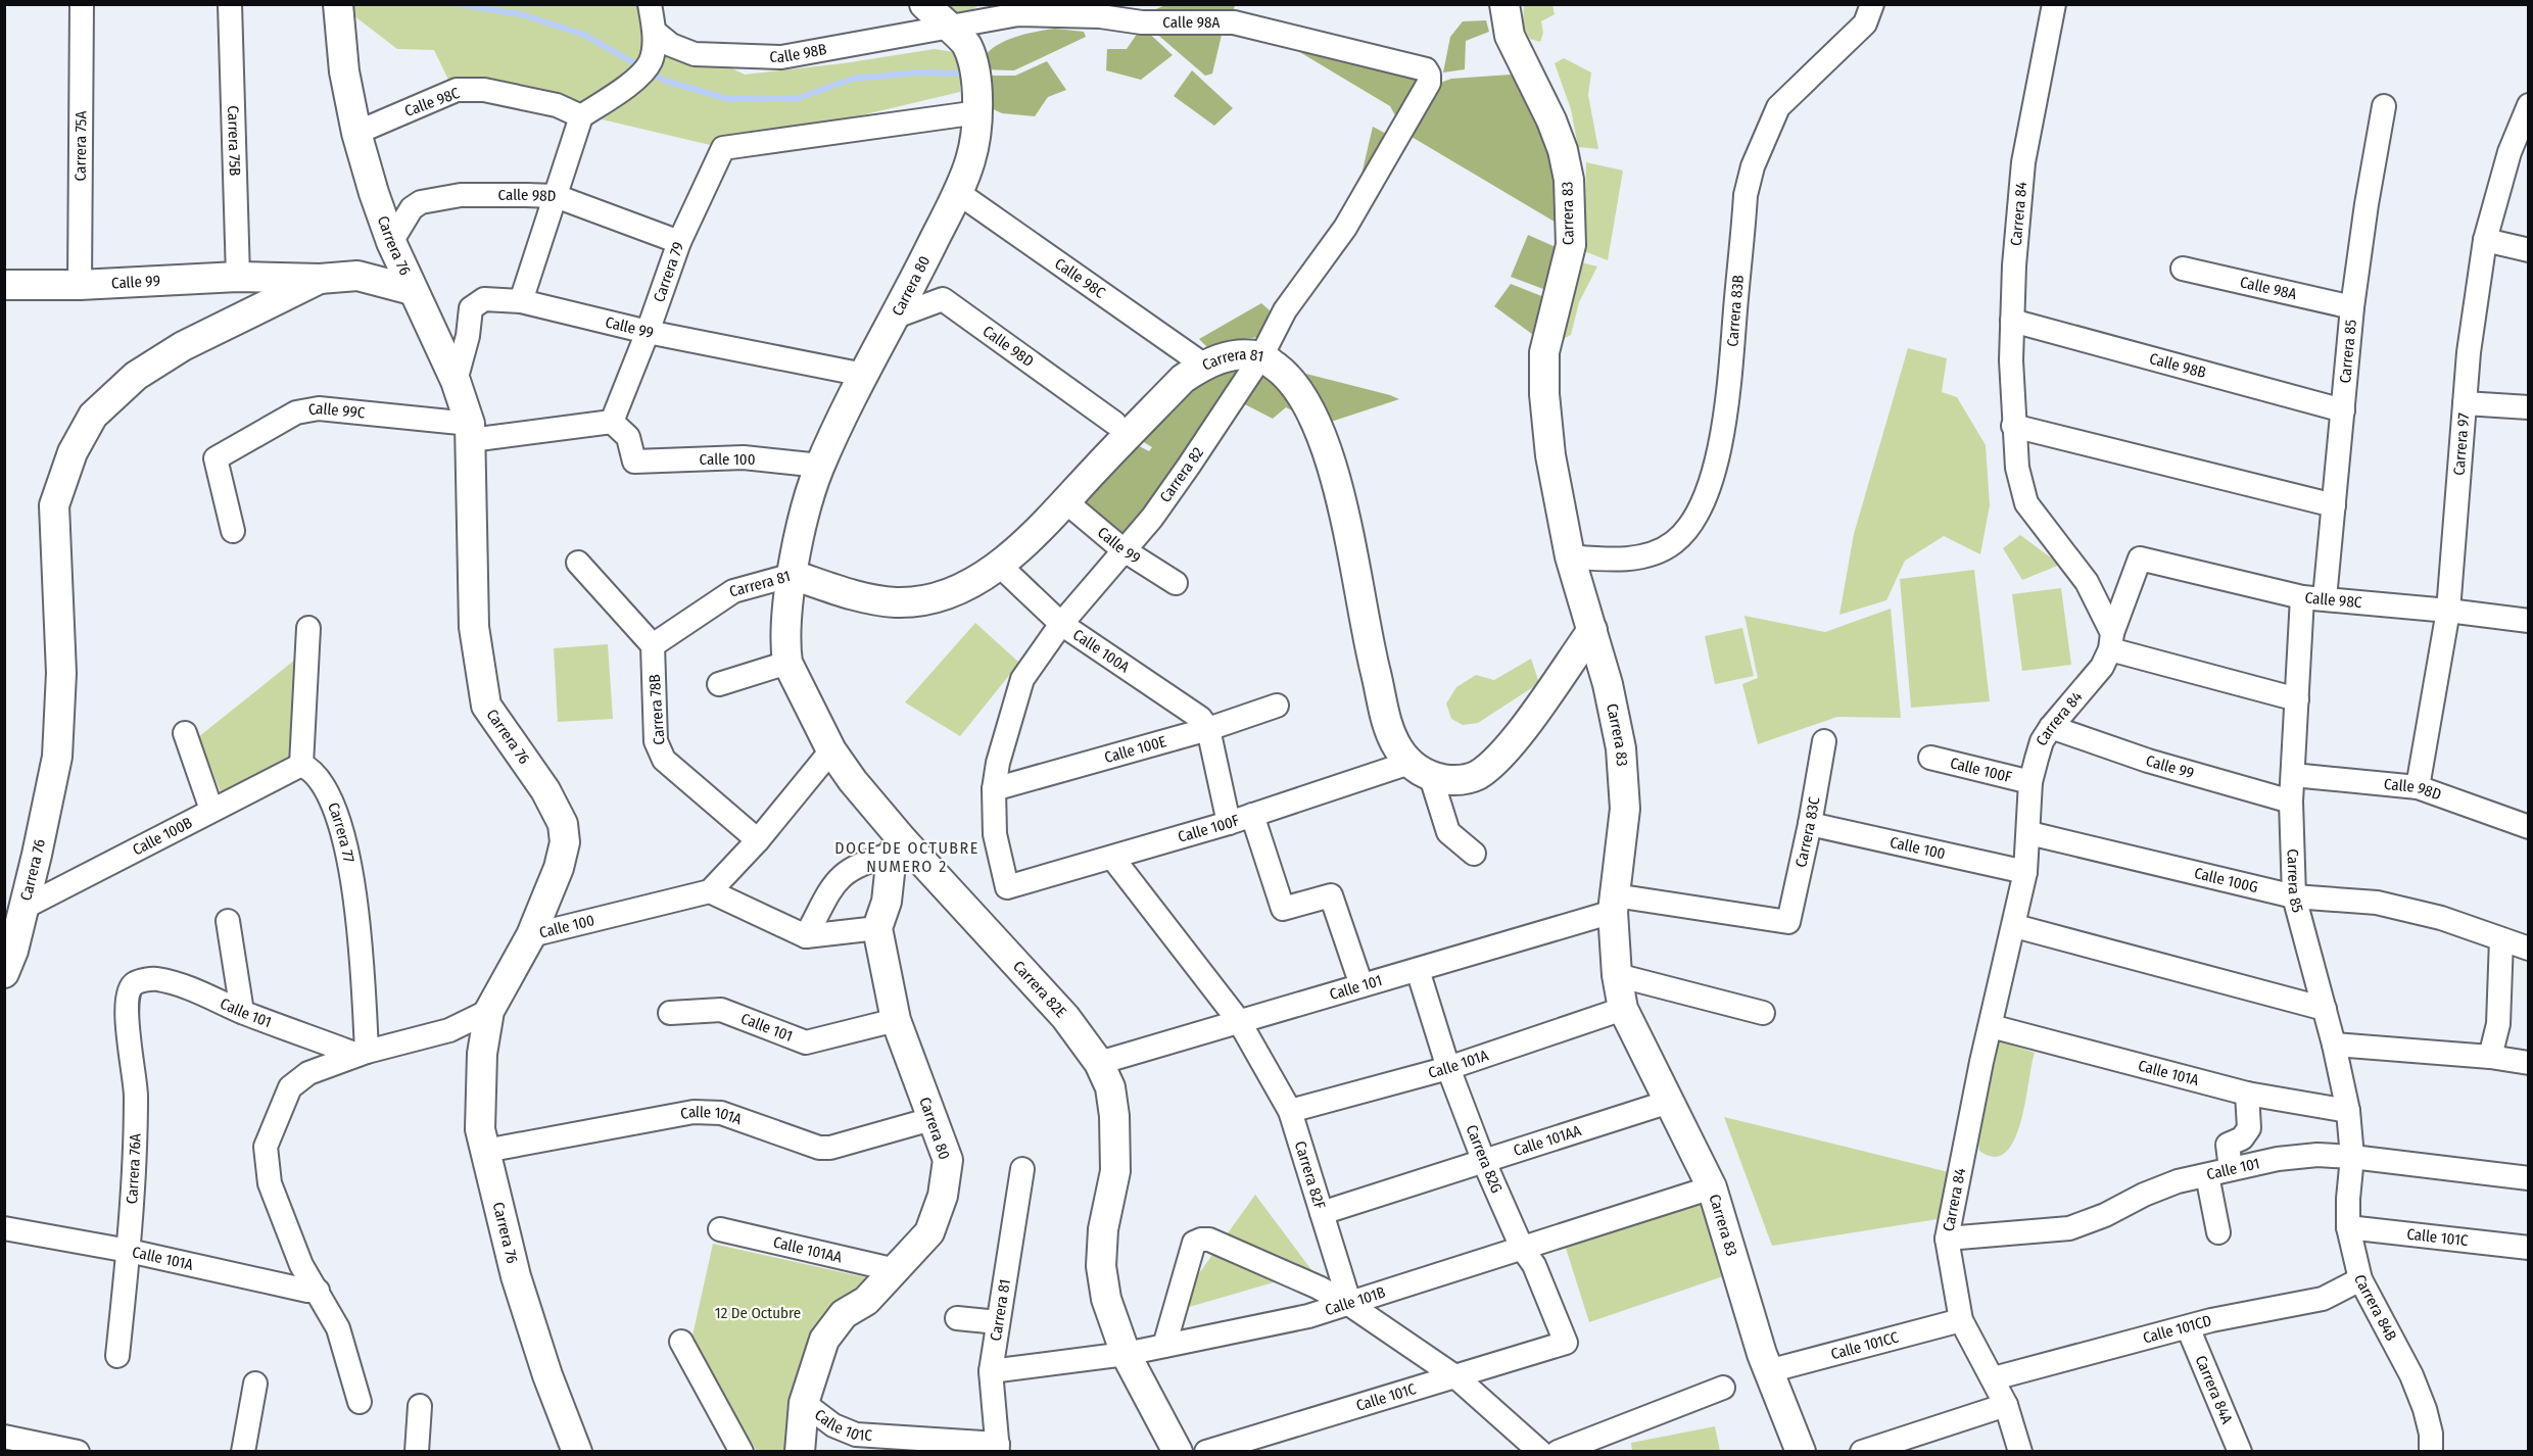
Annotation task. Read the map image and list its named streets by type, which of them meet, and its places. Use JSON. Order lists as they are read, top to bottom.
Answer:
{
  "streets": {
    "street": [
      "Calle 98A",
      "Calle 98B",
      "Calle 98C",
      "Carrera 75B",
      "Carrera 75A",
      "Calle 98D",
      "Carrera 83",
      "Carrera 84",
      "Carrera 76",
      "Carrera 79",
      "Calle 99",
      "Carrera 80",
      "Carrera 83B",
      "Carrera 85",
      "Carrera 81",
      "Calle 99C",
      "Carrera 97",
      "Calle 100",
      "Carrera 82",
      "Calle 100A",
      "Carrera 78B",
      "Calle 100E",
      "Calle 100F",
      "Carrera 83C",
      "Carrera 77",
      "Calle 100B",
      "Calle 100G",
      "Calle 101",
      "Carrera 82E",
      "Calle 101A",
      "Calle 101AA",
      "Carrera 82G",
      "Carrera 76A",
      "Carrera 82F",
      "Calle 101C",
      "Calle 101B",
      "Carrera 84B",
      "Calle 101CD",
      "Calle 101CC",
      "Carrera 84A"
    ]
  },
  "crossings": [
    ["Calle 98A", "Calle 98B"],
    ["Calle 98A", "Carrera 80"],
    ["Calle 98A", "Carrera 85"],
    ["Calle 98A", "Carrera 82"],
    ["Calle 98B", "Carrera 84"],
    ["Calle 98B", "Carrera 80"],
    ["Calle 98B", "Carrera 85"],
    ["Calle 98C", "Carrera 84"],
    ["Calle 98C", "Carrera 76"],
    ["Calle 98C", "Carrera 80"],
    ["Calle 98C", "Carrera 85"],
    ["Calle 98C", "Carrera 81"],
    ["Calle 98C", "Carrera 97"],
    ["Carrera 75B", "Calle 99"],
    ["Carrera 75A", "Calle 99"],
    ["Calle 98D", "Carrera 76"],
    ["Calle 98D", "Carrera 79"],
    ["Calle 98D", "Carrera 80"],
    ["Calle 98D", "Carrera 85"],
    ["Calle 98D", "Carrera 97"],
    ["Carrera 83", "Carrera 83B"],
    ["Carrera 83", "Calle 101"],
    ["Carrera 83", "Calle 101A"],
    ["Carrera 83", "Calle 101AA"],
    ["Carrera 83", "Calle 101B"],
    ["Carrera 83", "Calle 101CC"],
    ["Carrera 84", "Calle 99"],
    ["Carrera 84", "Calle 100"],
    ["Carrera 84", "Calle 100F"],
    ["Carrera 84", "Calle 100G"],
    ["Carrera 84", "Calle 101"],
    ["Carrera 84", "Calle 101A"],
    ["Carrera 84", "Calle 101CD"],
    ["Carrera 84", "Calle 101CC"],
    ["Carrera 76", "Calle 99"],
    ["Carrera 76", "Calle 99C"],
    ["Carrera 76", "Calle 100"],
    ["Carrera 76", "Calle 100B"],
    ["Carrera 76", "Calle 101A"],
    ["Carrera 79", "Calle 99"],
    ["Carrera 79", "Carrera 80"],
    ["Carrera 79", "Calle 99C"],
    ["Carrera 79", "Calle 100"],
    ["Calle 99", "Carrera 80"],
    ["Calle 99", "Carrera 85"],
    ["Calle 99", "Carrera 81"],
    ["Calle 99", "Carrera 82"],
    ["Carrera 80", "Carrera 81"],
    ["Carrera 80", "Calle 100"],
    ["Carrera 80", "Calle 101"],
    ["Carrera 80", "Carrera 82E"],
    ["Carrera 80", "Calle 101A"],
    ["Carrera 80", "Calle 101AA"],
    ["Carrera 80", "Calle 101C"],
    ["Carrera 85", "Calle 100G"],
    ["Carrera 85", "Calle 101"],
    ["Carrera 85", "Calle 101A"],
    ["Carrera 85", "Carrera 84B"],
    ["Carrera 81", "Carrera 82"],
    ["Carrera 81", "Calle 100A"],
    ["Carrera 81", "Carrera 78B"],
    ["Carrera 81", "Calle 100F"],
    ["Carrera 81", "Carrera 82E"],
    ["Carrera 81", "Calle 101C"],
    ["Carrera 81", "Calle 101B"],
    ["Calle 99C", "Calle 100"],
    ["Calle 100", "Carrera 83C"],
    ["Carrera 82", "Calle 100A"],
    ["Carrera 82", "Calle 100E"],
    ["Carrera 82", "Calle 100F"],
    ["Calle 100A", "Calle 100E"],
    ["Calle 100F", "Carrera 82F"],
    ["Carrera 83C", "Calle 101"],
    ["Carrera 77", "Calle 100B"],
    ["Carrera 77", "Calle 101"],
    ["Calle 101", "Carrera 82E"],
    ["Calle 101", "Carrera 82G"],
    ["Calle 101", "Carrera 76A"],
    ["Calle 101", "Carrera 82F"],
    ["Calle 101", "Carrera 84B"],
    ["Carrera 82E", "Calle 101B"],
    ["Calle 101A", "Carrera 82G"],
    ["Calle 101A", "Carrera 76A"],
    ["Calle 101A", "Carrera 82F"],
    ["Calle 101AA", "Carrera 82G"],
    ["Calle 101AA", "Carrera 82F"],
    ["Carrera 82G", "Calle 101C"],
    ["Carrera 82G", "Calle 101B"],
    ["Carrera 82F", "Calle 101B"],
    ["Calle 101C", "Carrera 84B"],
    ["Carrera 84B", "Calle 101CD"],
    ["Calle 101CD", "Carrera 84A"]
  ],
  "districts": ["DOCE DE OCTUBRE NUMERO 2"],
  "parks": ["12 De Octubre"]
}
